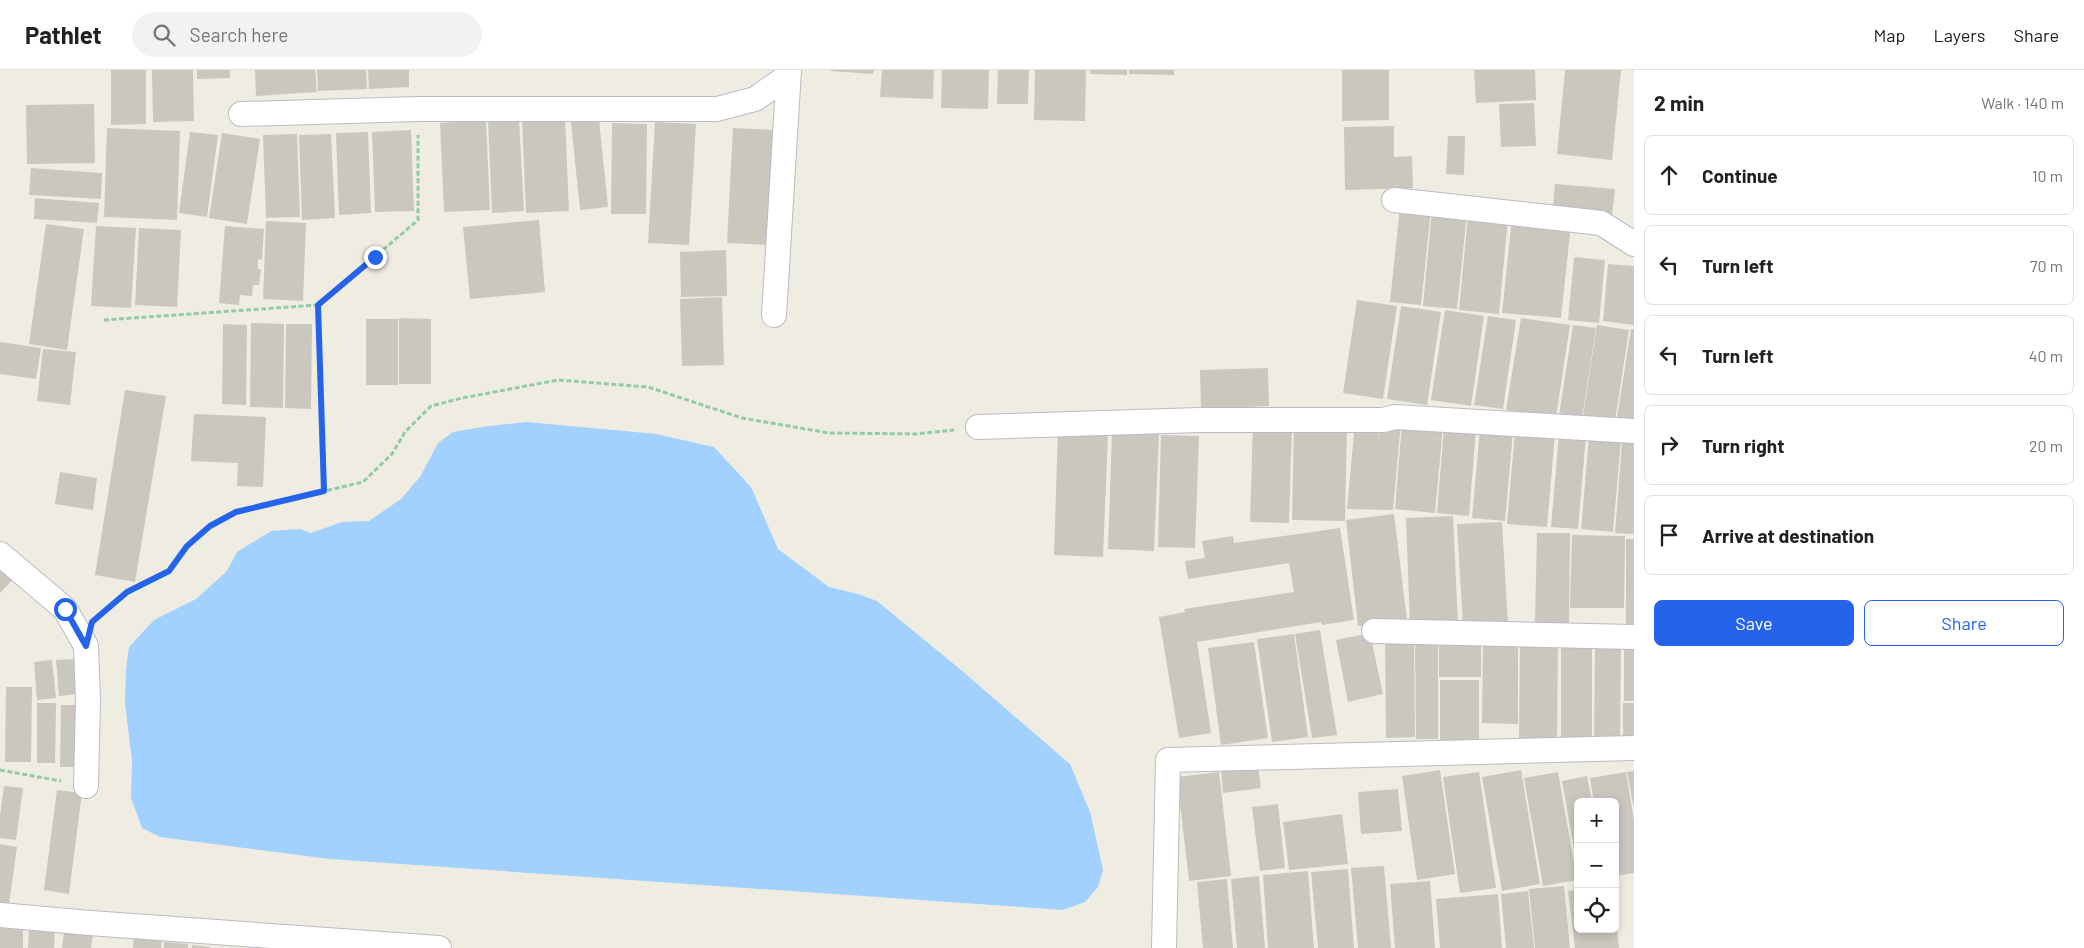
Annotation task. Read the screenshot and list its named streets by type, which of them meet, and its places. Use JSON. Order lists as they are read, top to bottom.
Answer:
{
  "page": {
    "header": "Pathlet",
    "search": "Search here",
    "nav": ["Map", "Layers", "Share"],
    "heading": ["2 min", "Walk · 140 m"],
    "list": [
      ["Continue", "10 m"],
      ["Turn left", "70 m"],
      ["Turn left", "40 m"],
      ["Turn right", "20 m"],
      "Arrive at destination"
    ],
    "buttons": ["Save", "Share"],
    "map_buttons": ["+", "−"]
  }
}
